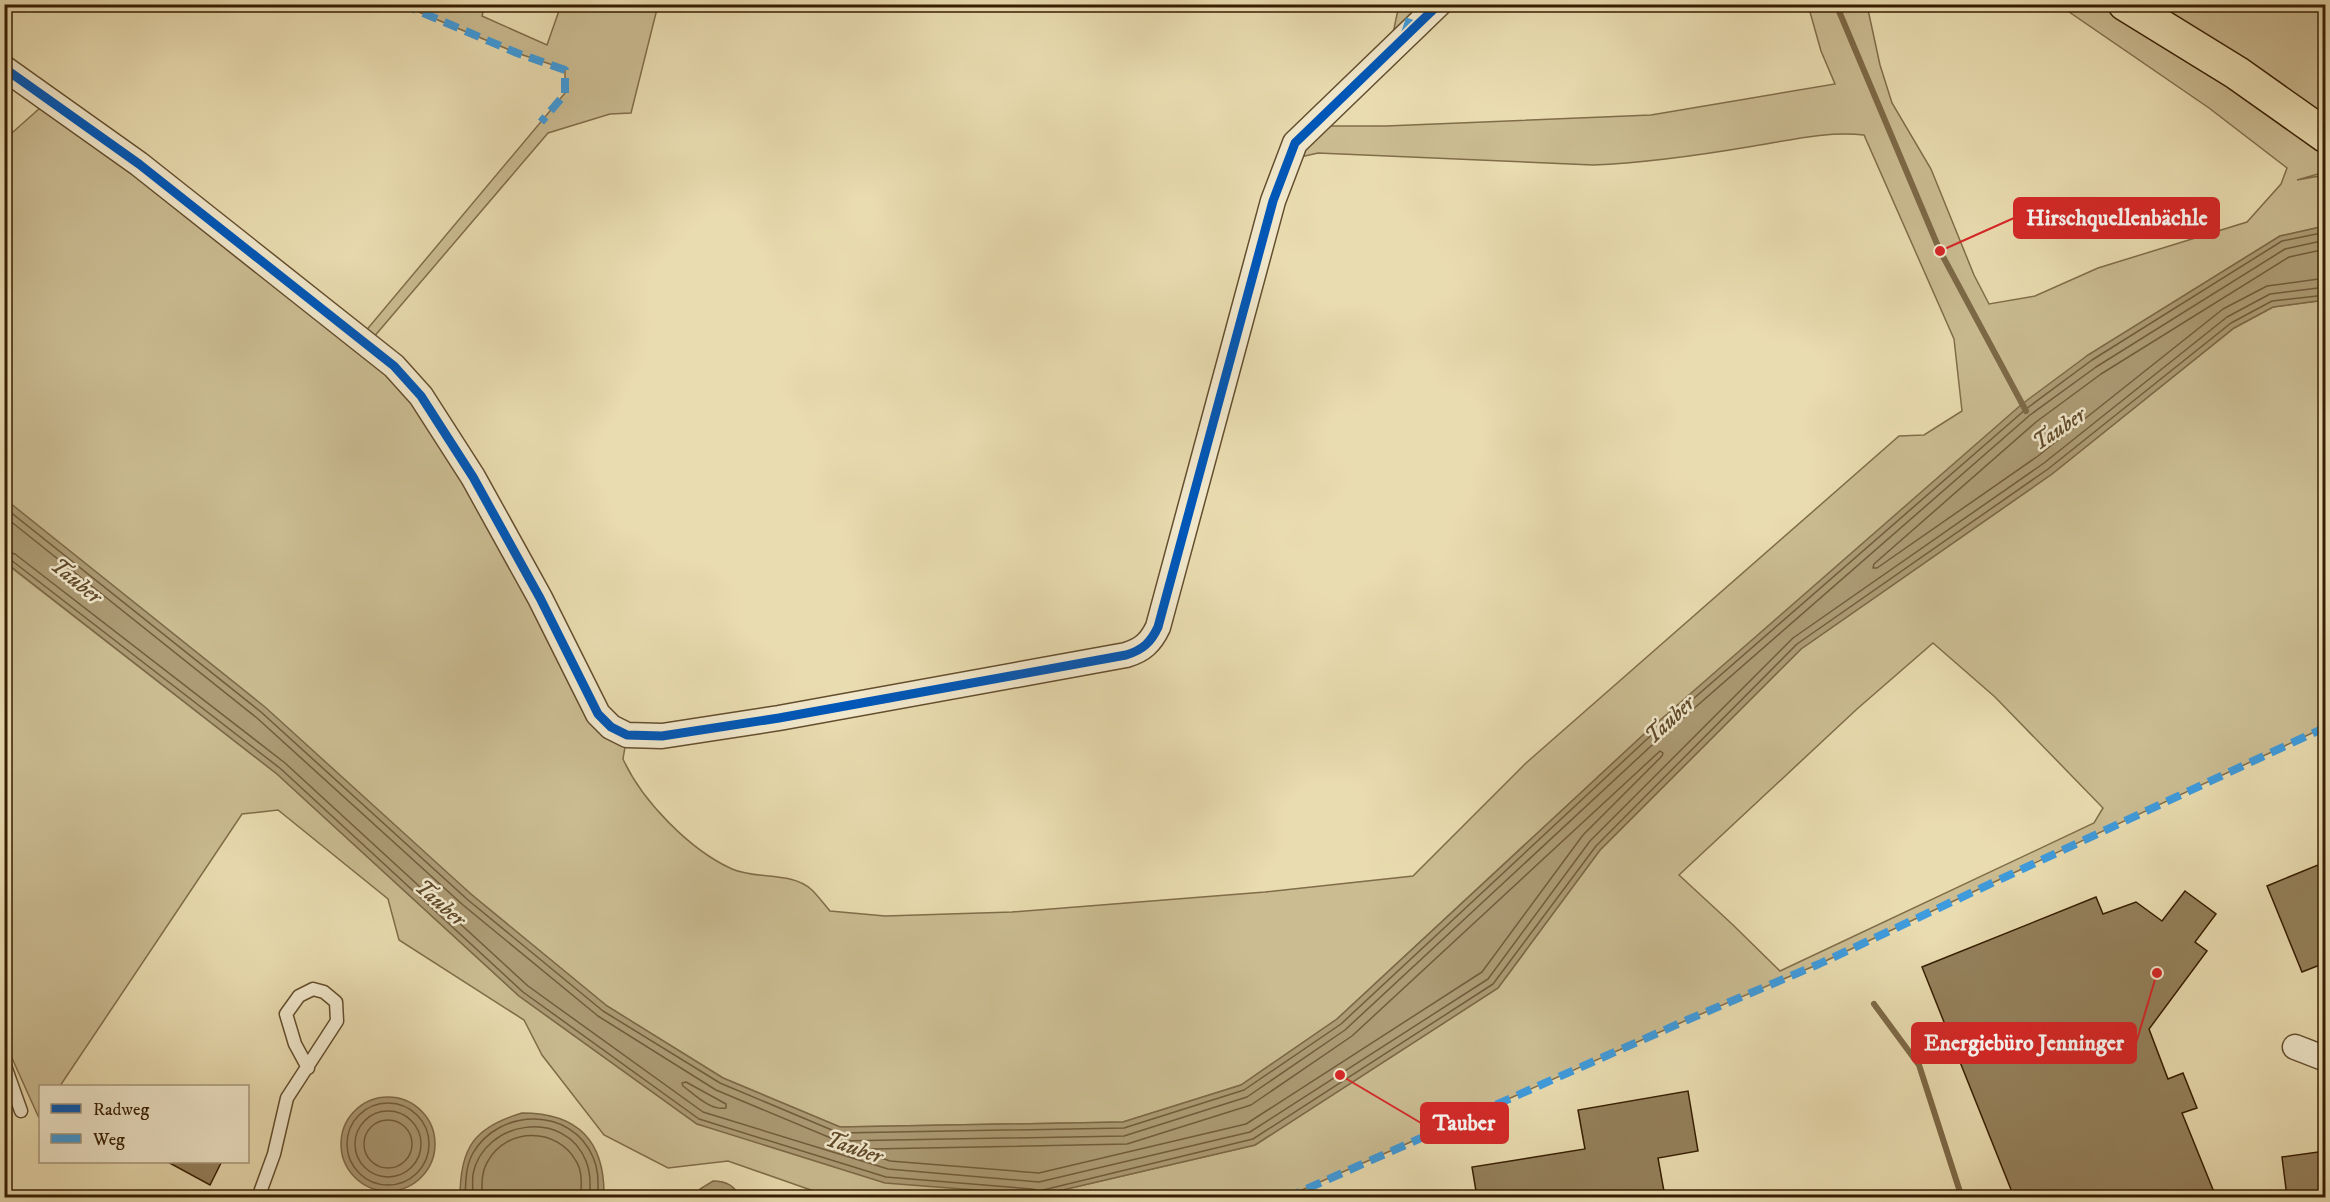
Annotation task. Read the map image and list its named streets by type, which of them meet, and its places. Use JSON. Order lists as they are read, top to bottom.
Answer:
{
  "water": ["Tauber"],
  "places": ["Hirschquellenbächle", "Energiebüro Jenninger", "Tauber"],
  "legend": ["Radweg", "Weg"]
}
